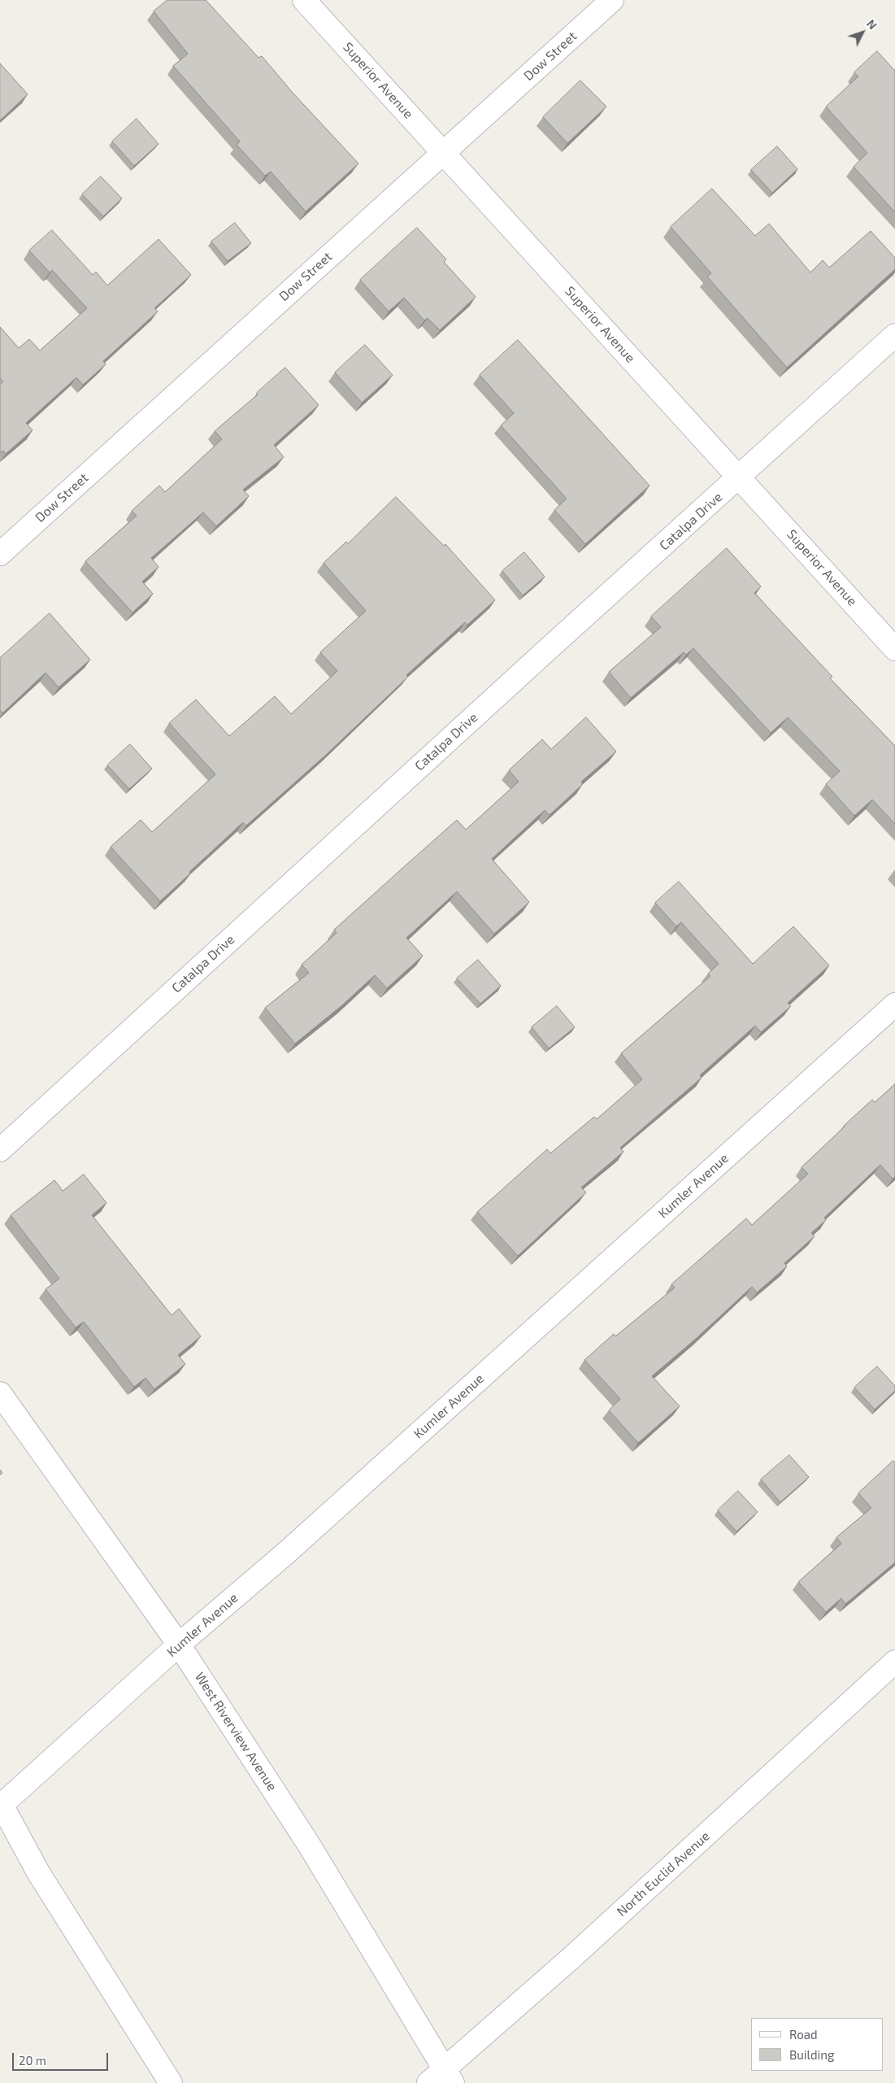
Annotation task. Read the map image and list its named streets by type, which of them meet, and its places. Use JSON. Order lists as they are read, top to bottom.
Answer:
{
  "streets": {
    "street": [
      "Dow Street",
      "Superior Avenue",
      "Catalpa Drive",
      "Kumler Avenue",
      "West Riverview Avenue",
      "North Euclid Avenue"
    ]
  },
  "crossings": [
    ["Dow Street", "Superior Avenue"],
    ["Superior Avenue", "Catalpa Drive"],
    ["Kumler Avenue", "West Riverview Avenue"],
    ["West Riverview Avenue", "North Euclid Avenue"]
  ],
  "legend": ["Road", "Building"],
  "scale_bar": "20 m",
  "north": "top right"
}
